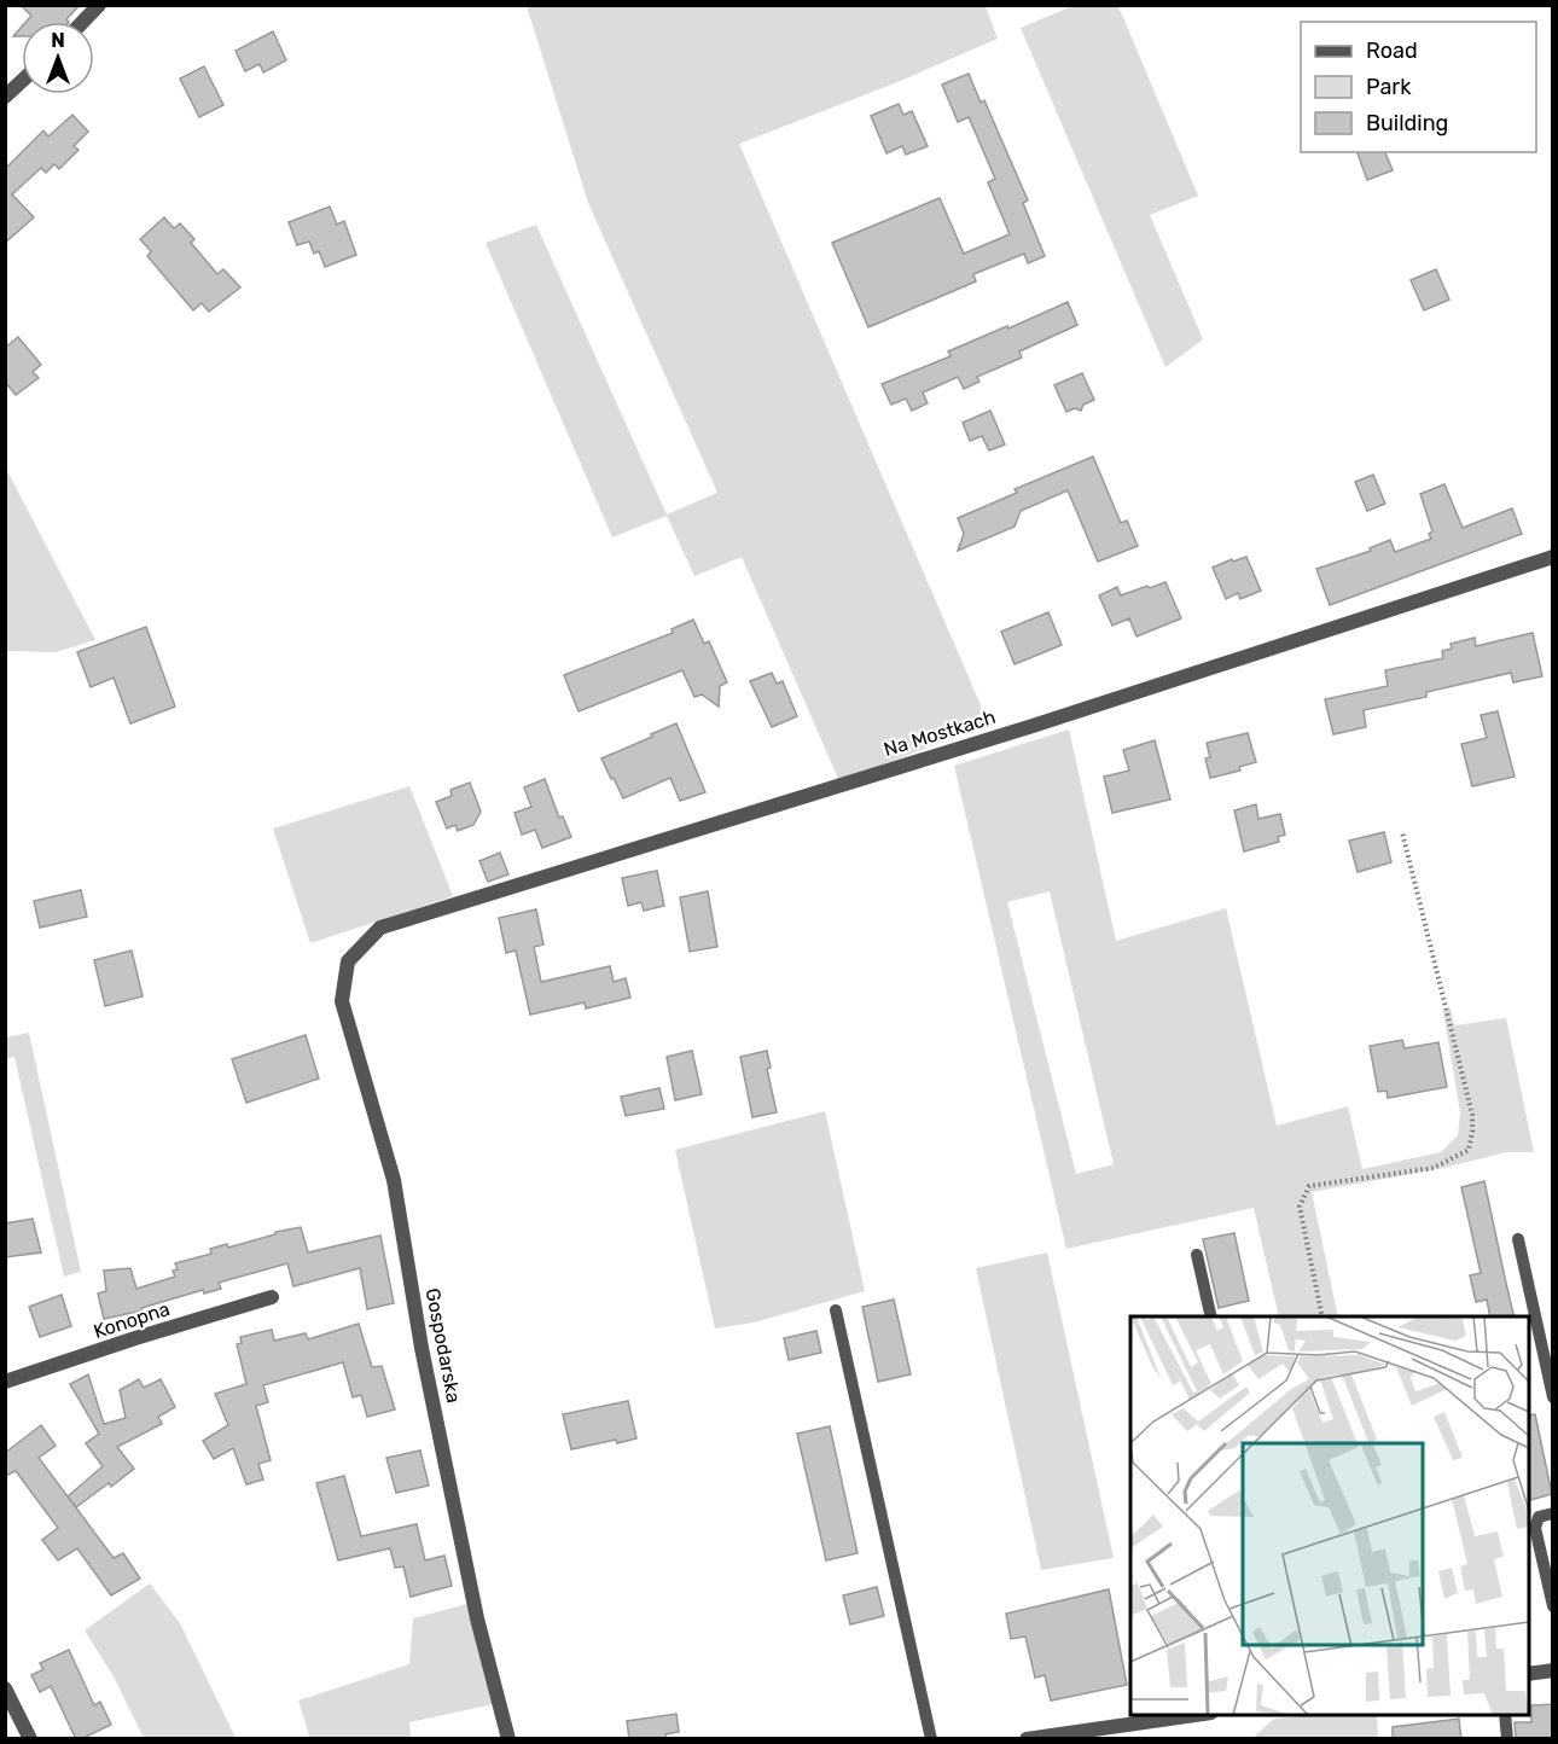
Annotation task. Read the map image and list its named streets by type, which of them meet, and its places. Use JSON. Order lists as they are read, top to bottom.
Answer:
{
  "streets": {
    "street": ["Na Mostkach", "Konopna", "Gospodarska"]
  },
  "crossings": [
    ["Na Mostkach", "Gospodarska"]
  ],
  "legend": ["Road", "Park", "Building"],
  "north": "top"
}
